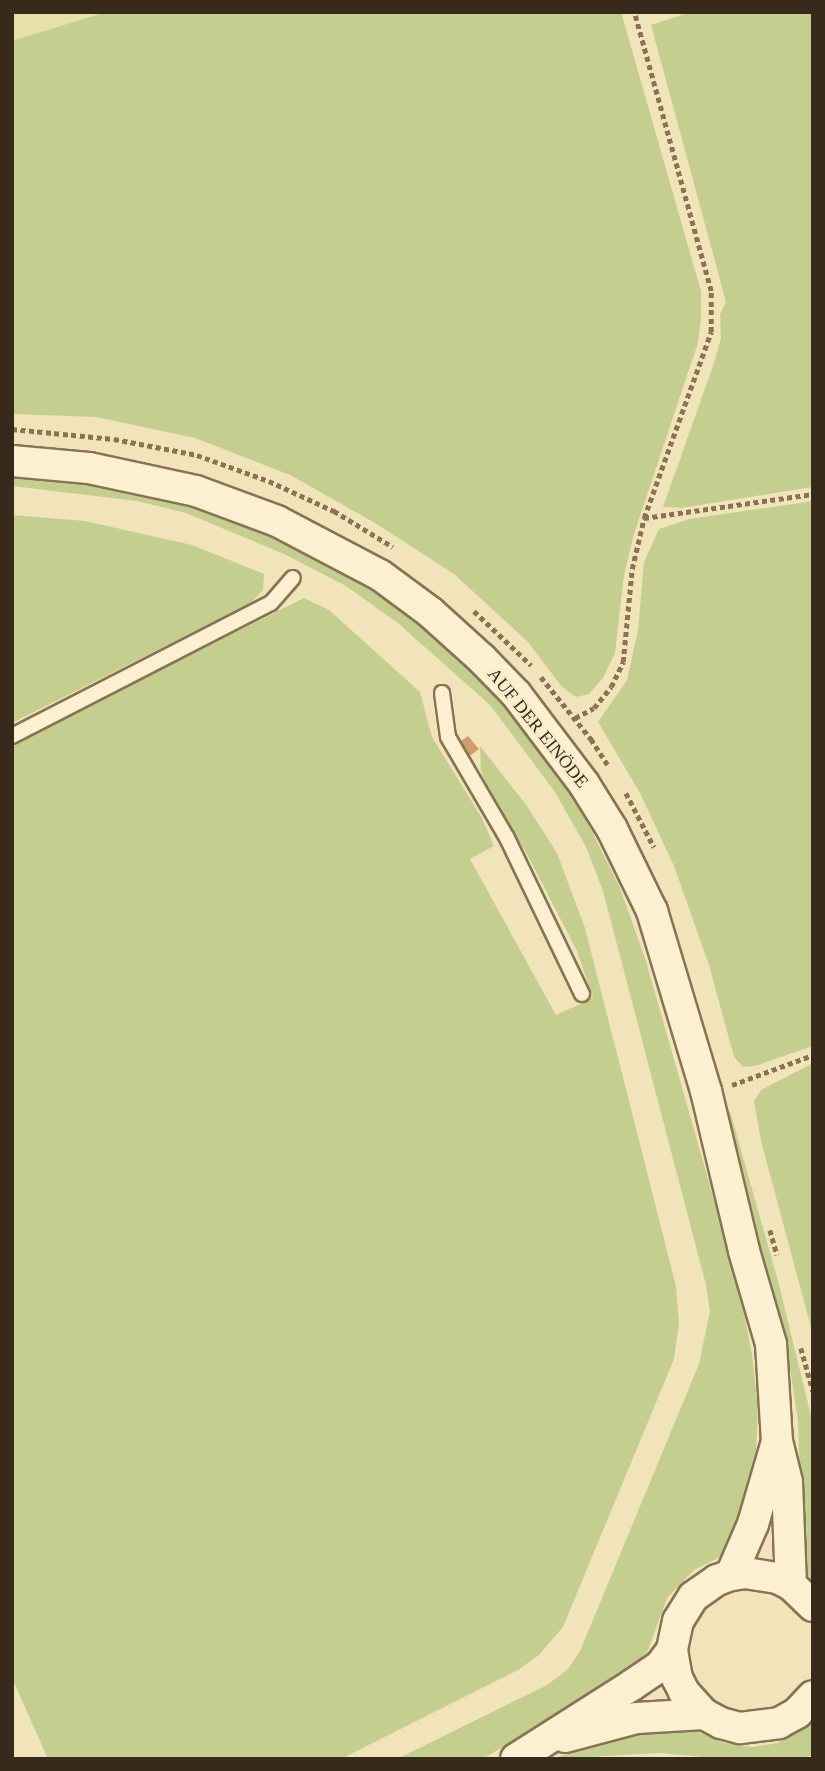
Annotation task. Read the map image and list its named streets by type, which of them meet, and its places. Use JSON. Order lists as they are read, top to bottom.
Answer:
{
  "streets": {
    "street": ["AUF DER EINÖDE"]
  }
}
